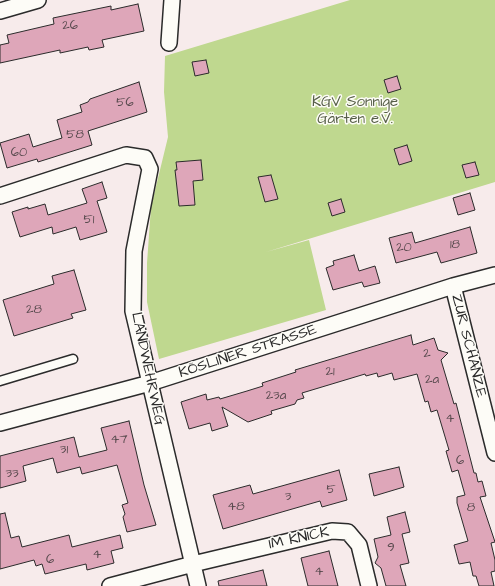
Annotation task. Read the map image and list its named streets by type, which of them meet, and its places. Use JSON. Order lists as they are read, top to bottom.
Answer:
{
  "streets": {
    "street": [
      "ZUR SCHANZE",
      "KÖSLINER STRASSE",
      "LANDWEHRWEG",
      "IM KNICK"
    ]
  },
  "crossings": [
    ["ZUR SCHANZE", "KÖSLINER STRASSE"],
    ["KÖSLINER STRASSE", "LANDWEHRWEG"],
    ["LANDWEHRWEG", "IM KNICK"]
  ],
  "parks": ["KGV Sonnige Gärten e.V."],
  "house_numbers": [
    "26",
    "56",
    "58",
    "60",
    "51",
    "18",
    "20",
    "28",
    "2",
    "21",
    "2a",
    "23a",
    "4",
    "47",
    "31",
    "6",
    "33",
    "5",
    "3",
    "48",
    "8",
    "9",
    "4",
    "6",
    "4"
  ]
}
